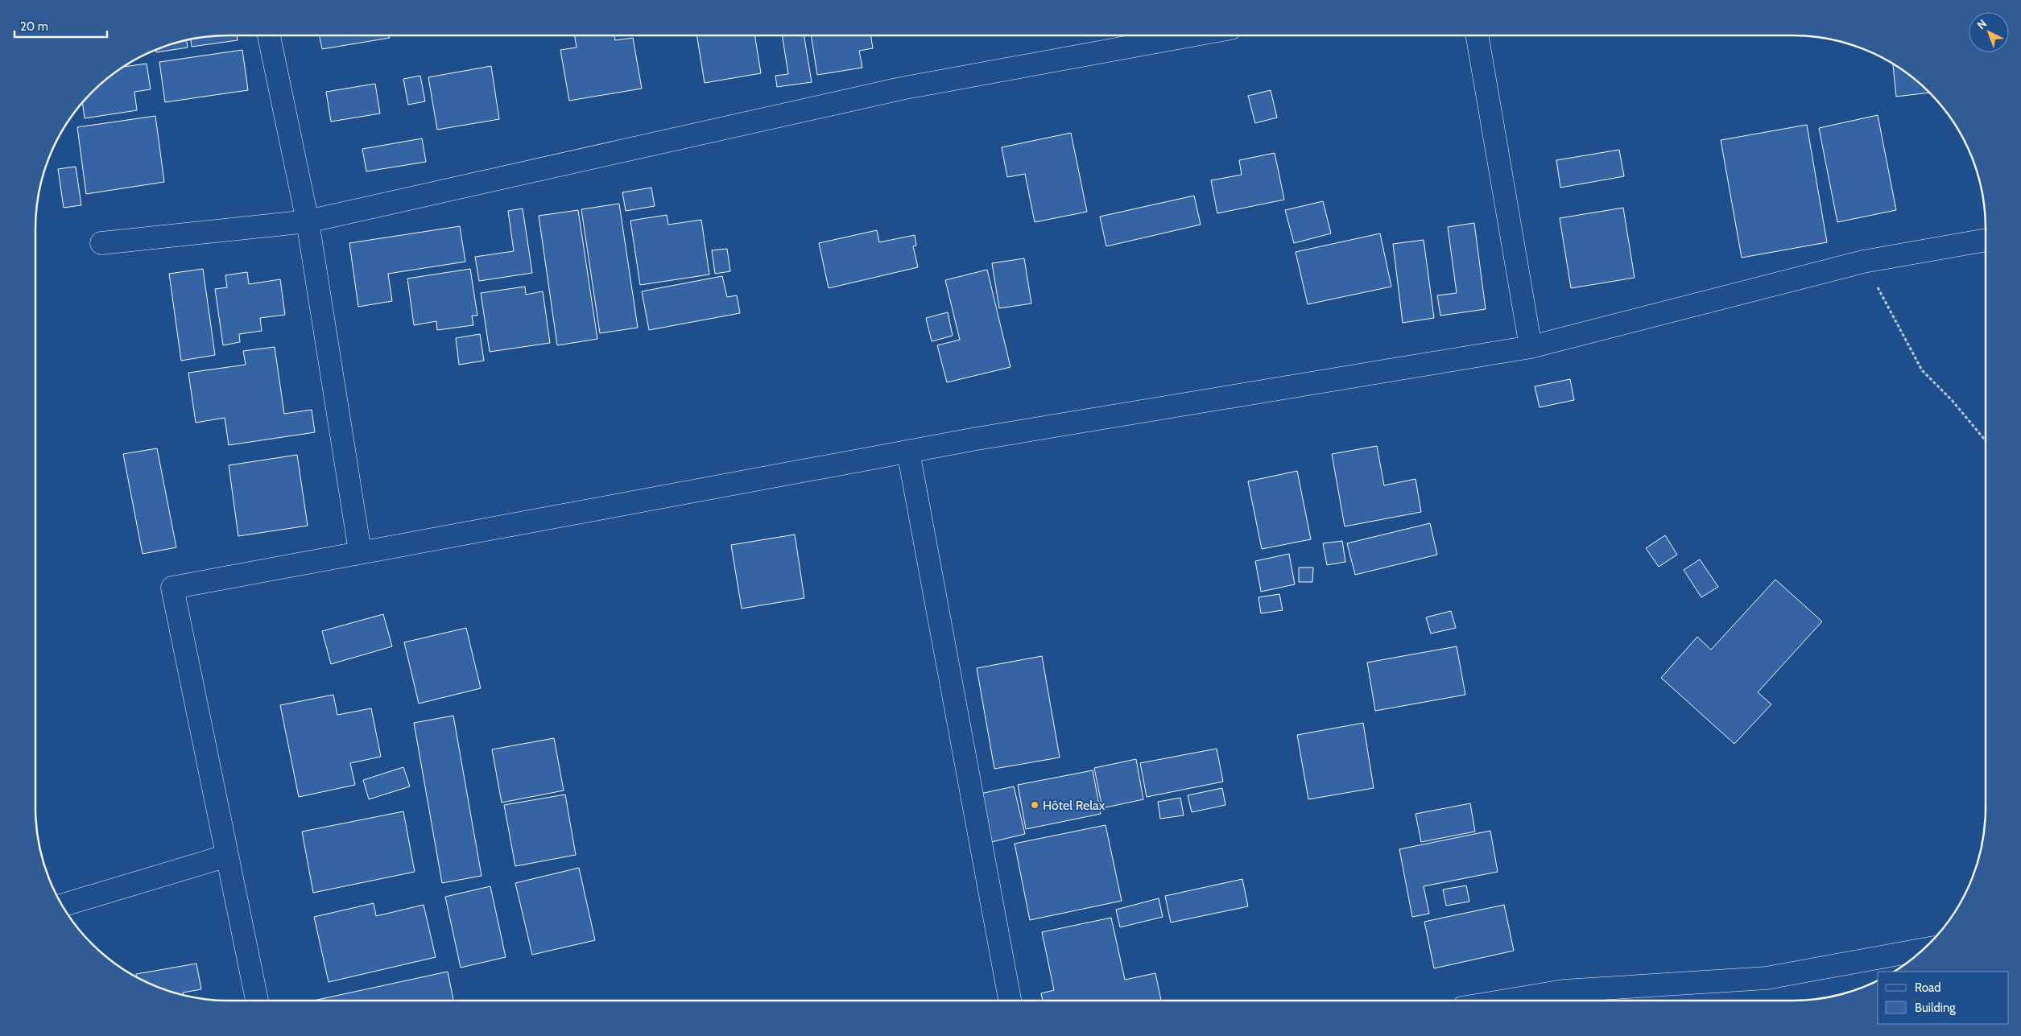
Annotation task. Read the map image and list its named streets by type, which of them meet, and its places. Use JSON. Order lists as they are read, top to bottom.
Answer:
{
  "places": ["Hôtel Relax"],
  "legend": ["Road", "Building"],
  "scale_bar": "20 m",
  "north": "top left"
}
